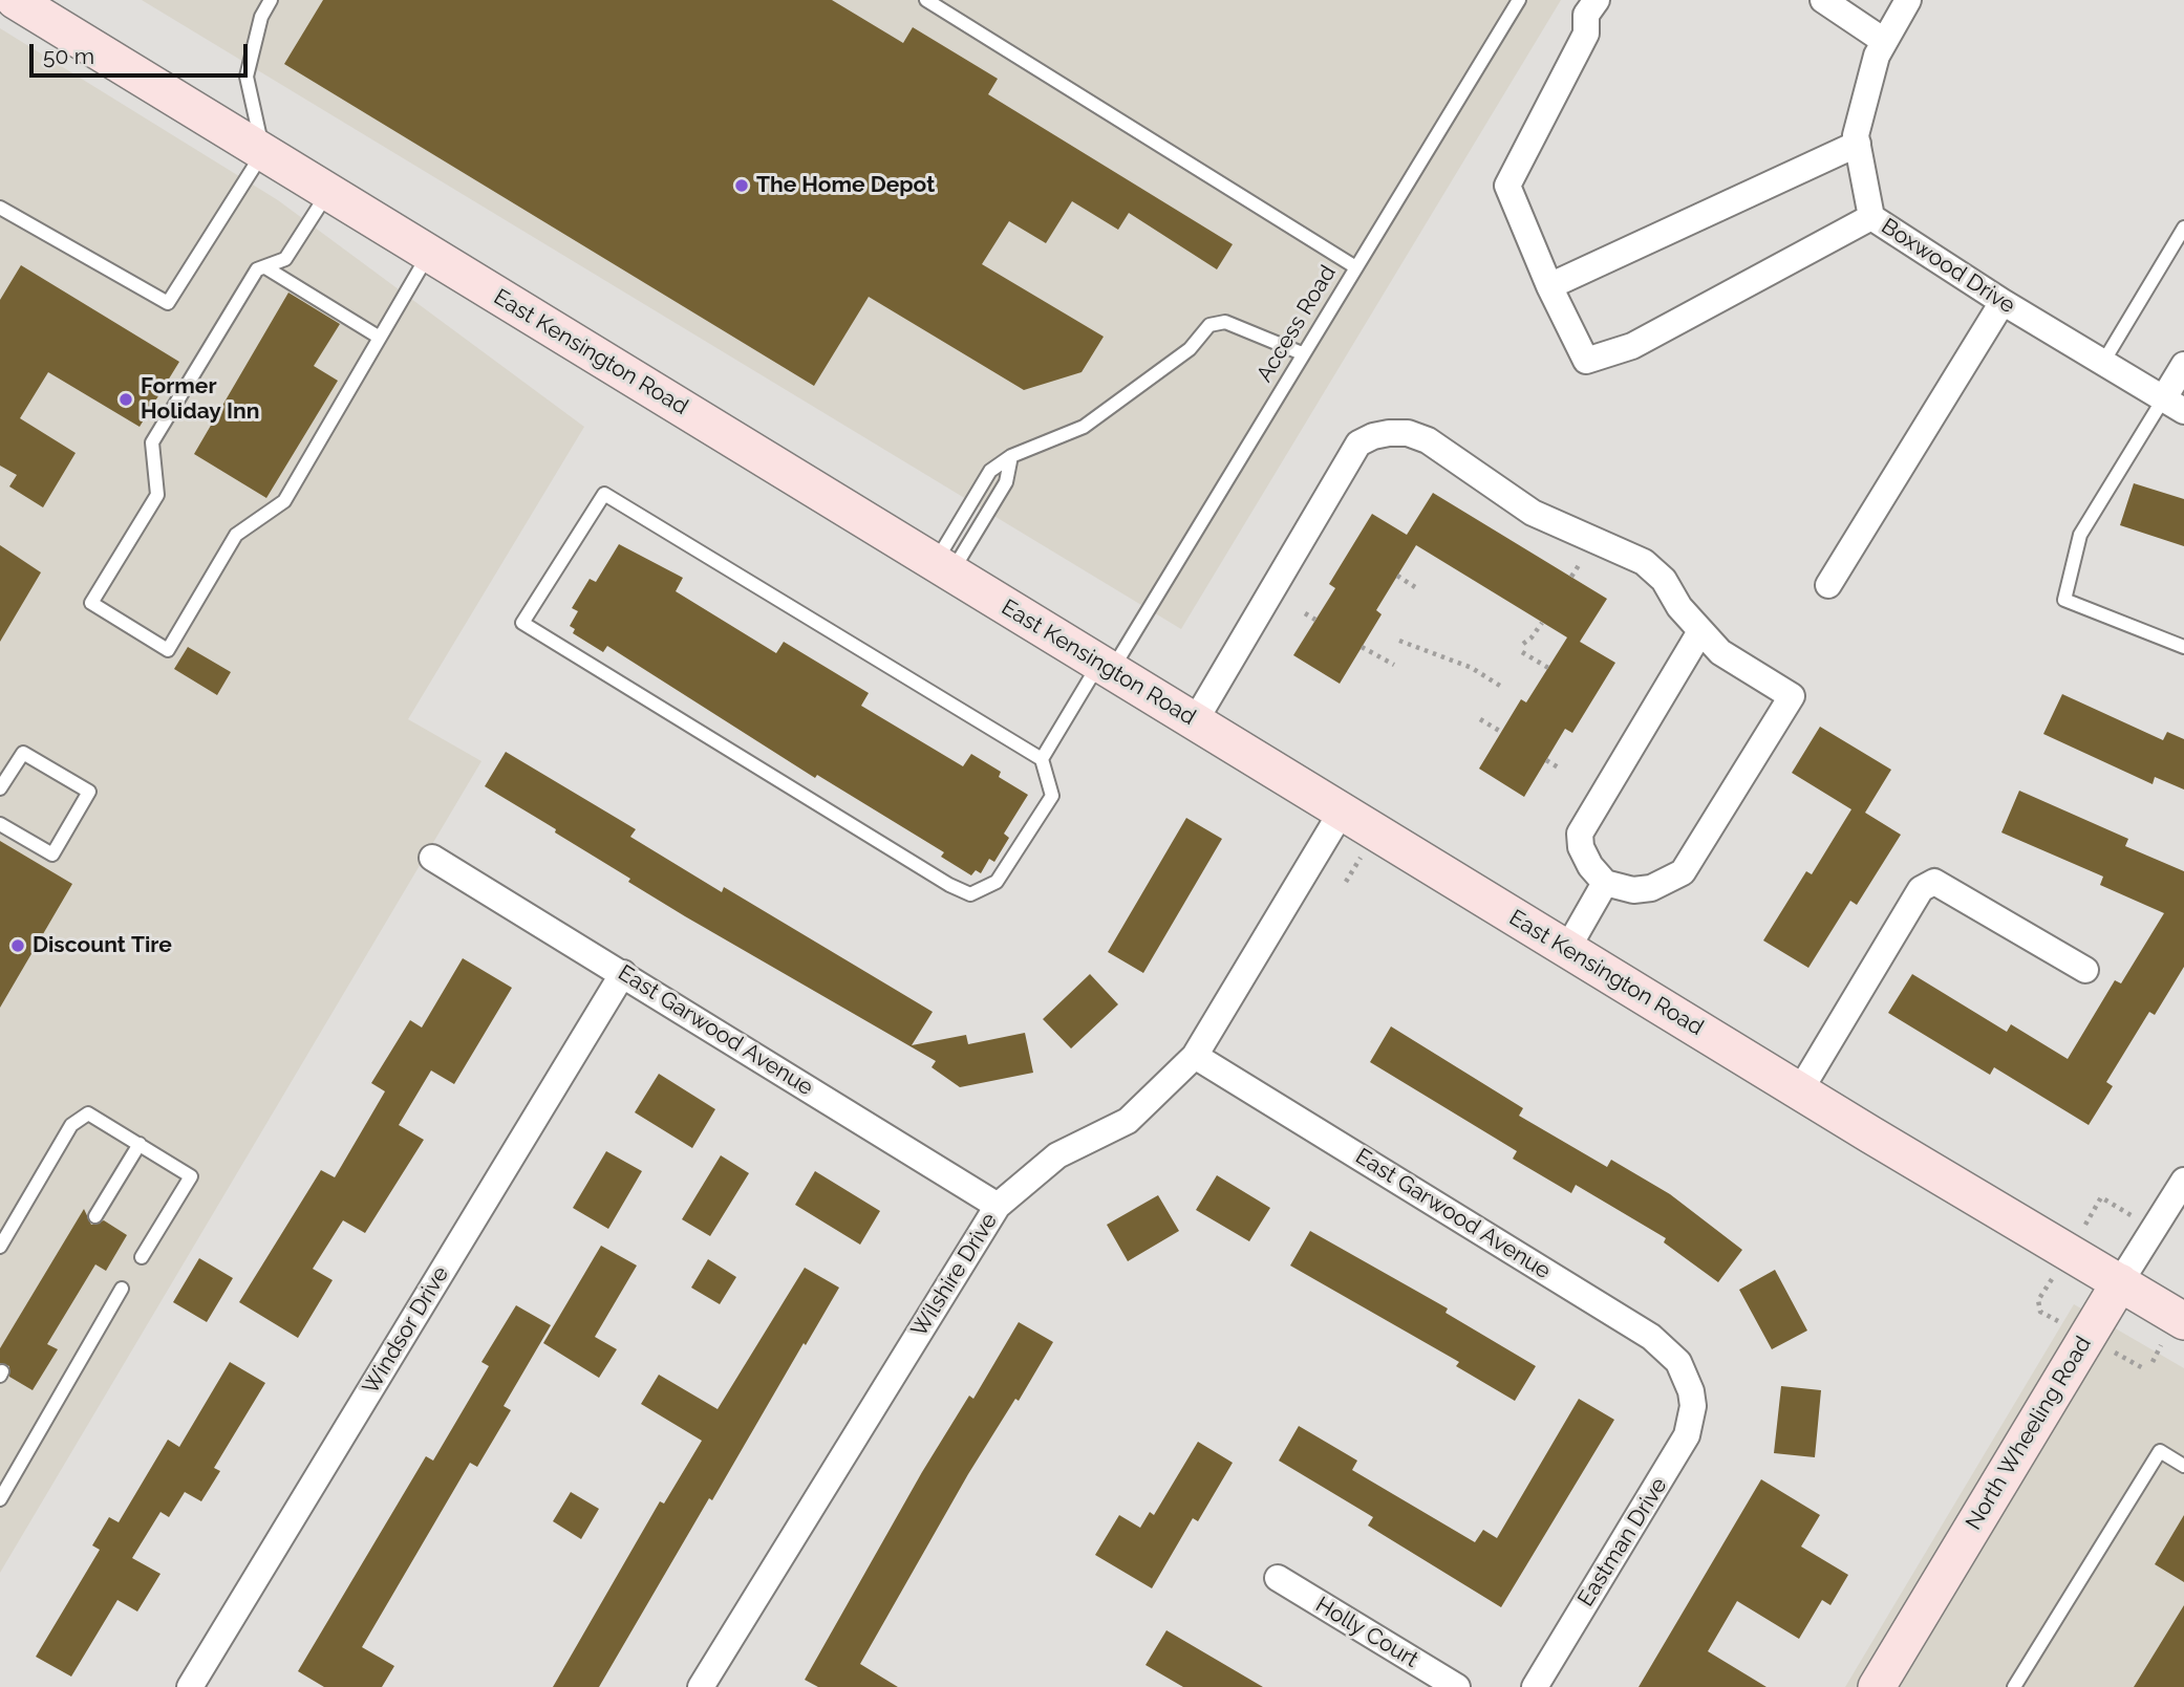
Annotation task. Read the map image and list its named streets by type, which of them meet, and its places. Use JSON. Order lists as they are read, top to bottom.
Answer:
{
  "streets": {
    "main road": ["East Kensington Road", "North Wheeling Road"],
    "street": [
      "Boxwood Drive",
      "East Garwood Avenue",
      "Wilshire Drive",
      "Windsor Drive",
      "Eastman Drive",
      "Holly Court"
    ],
    "lane": ["Access Road"]
  },
  "crossings": [
    ["Access Road", "East Kensington Road"],
    ["East Kensington Road", "Wilshire Drive"],
    ["East Kensington Road", "North Wheeling Road"],
    ["East Garwood Avenue", "Wilshire Drive"],
    ["East Garwood Avenue", "Windsor Drive"],
    ["East Garwood Avenue", "Eastman Drive"]
  ],
  "places": ["The Home Depot", "Former Holiday Inn", "Discount Tire"],
  "scale_bar": "50 m"
}
